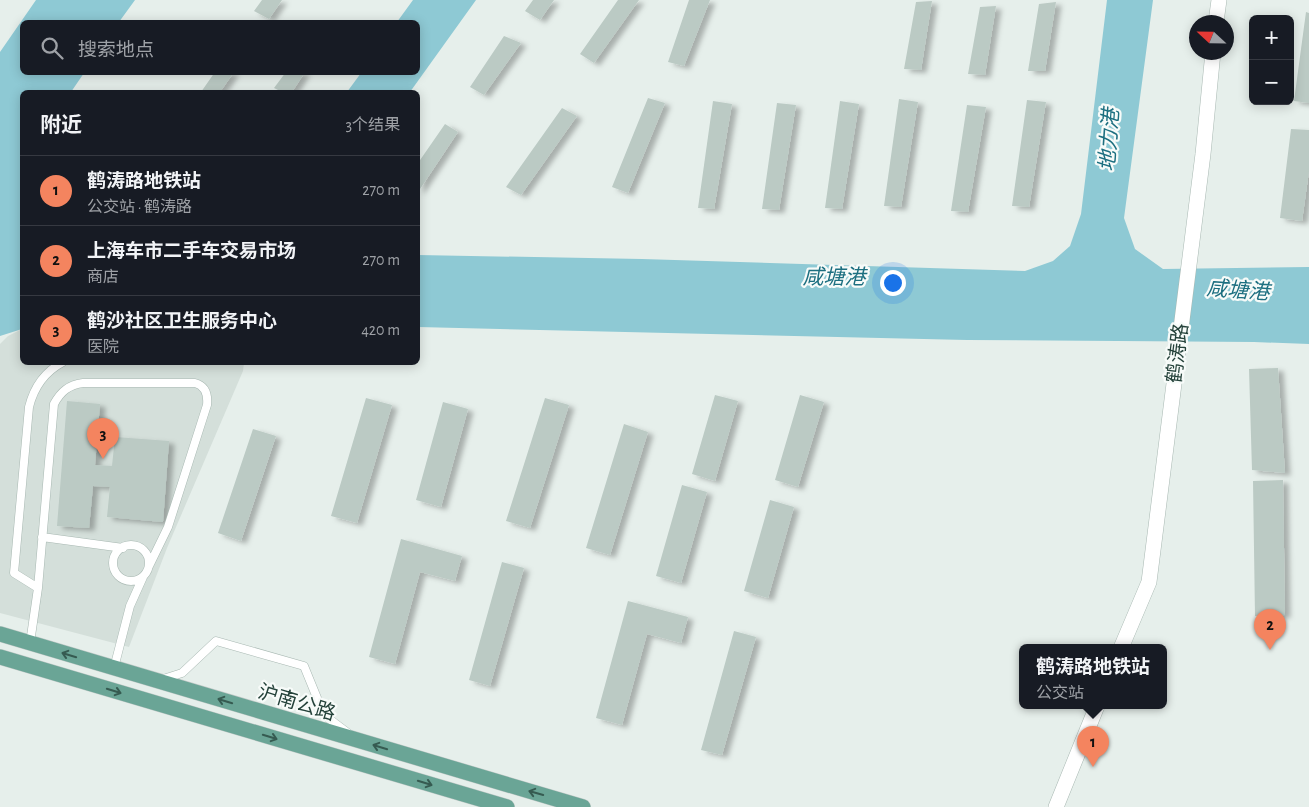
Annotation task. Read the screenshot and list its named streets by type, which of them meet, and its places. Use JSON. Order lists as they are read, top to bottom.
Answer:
{
  "streets": {
    "main road": ["沪南公路"],
    "street": ["鹤涛路"]
  },
  "water": ["地力港", "咸塘港"],
  "north": "left",
  "page": {
    "map_buttons": ["+", "−"],
    "search": "搜索地点",
    "heading": ["附近", "3个结果"],
    "list": [
      {
        "mark": "1",
        "name": "鹤涛路地铁站",
        "note": "公交站 · 鹤涛路",
        "value": "270 m"
      },
      {
        "mark": "2",
        "name": "上海车市二手车交易市场",
        "note": "商店",
        "value": "270 m"
      },
      {
        "mark": "3",
        "name": "鹤沙社区卫生服务中心",
        "note": "医院",
        "value": "420 m"
      }
    ],
    "pins": ["3", "2", "1"],
    "popup": ["鹤涛路地铁站", "公交站"]
  }
}
